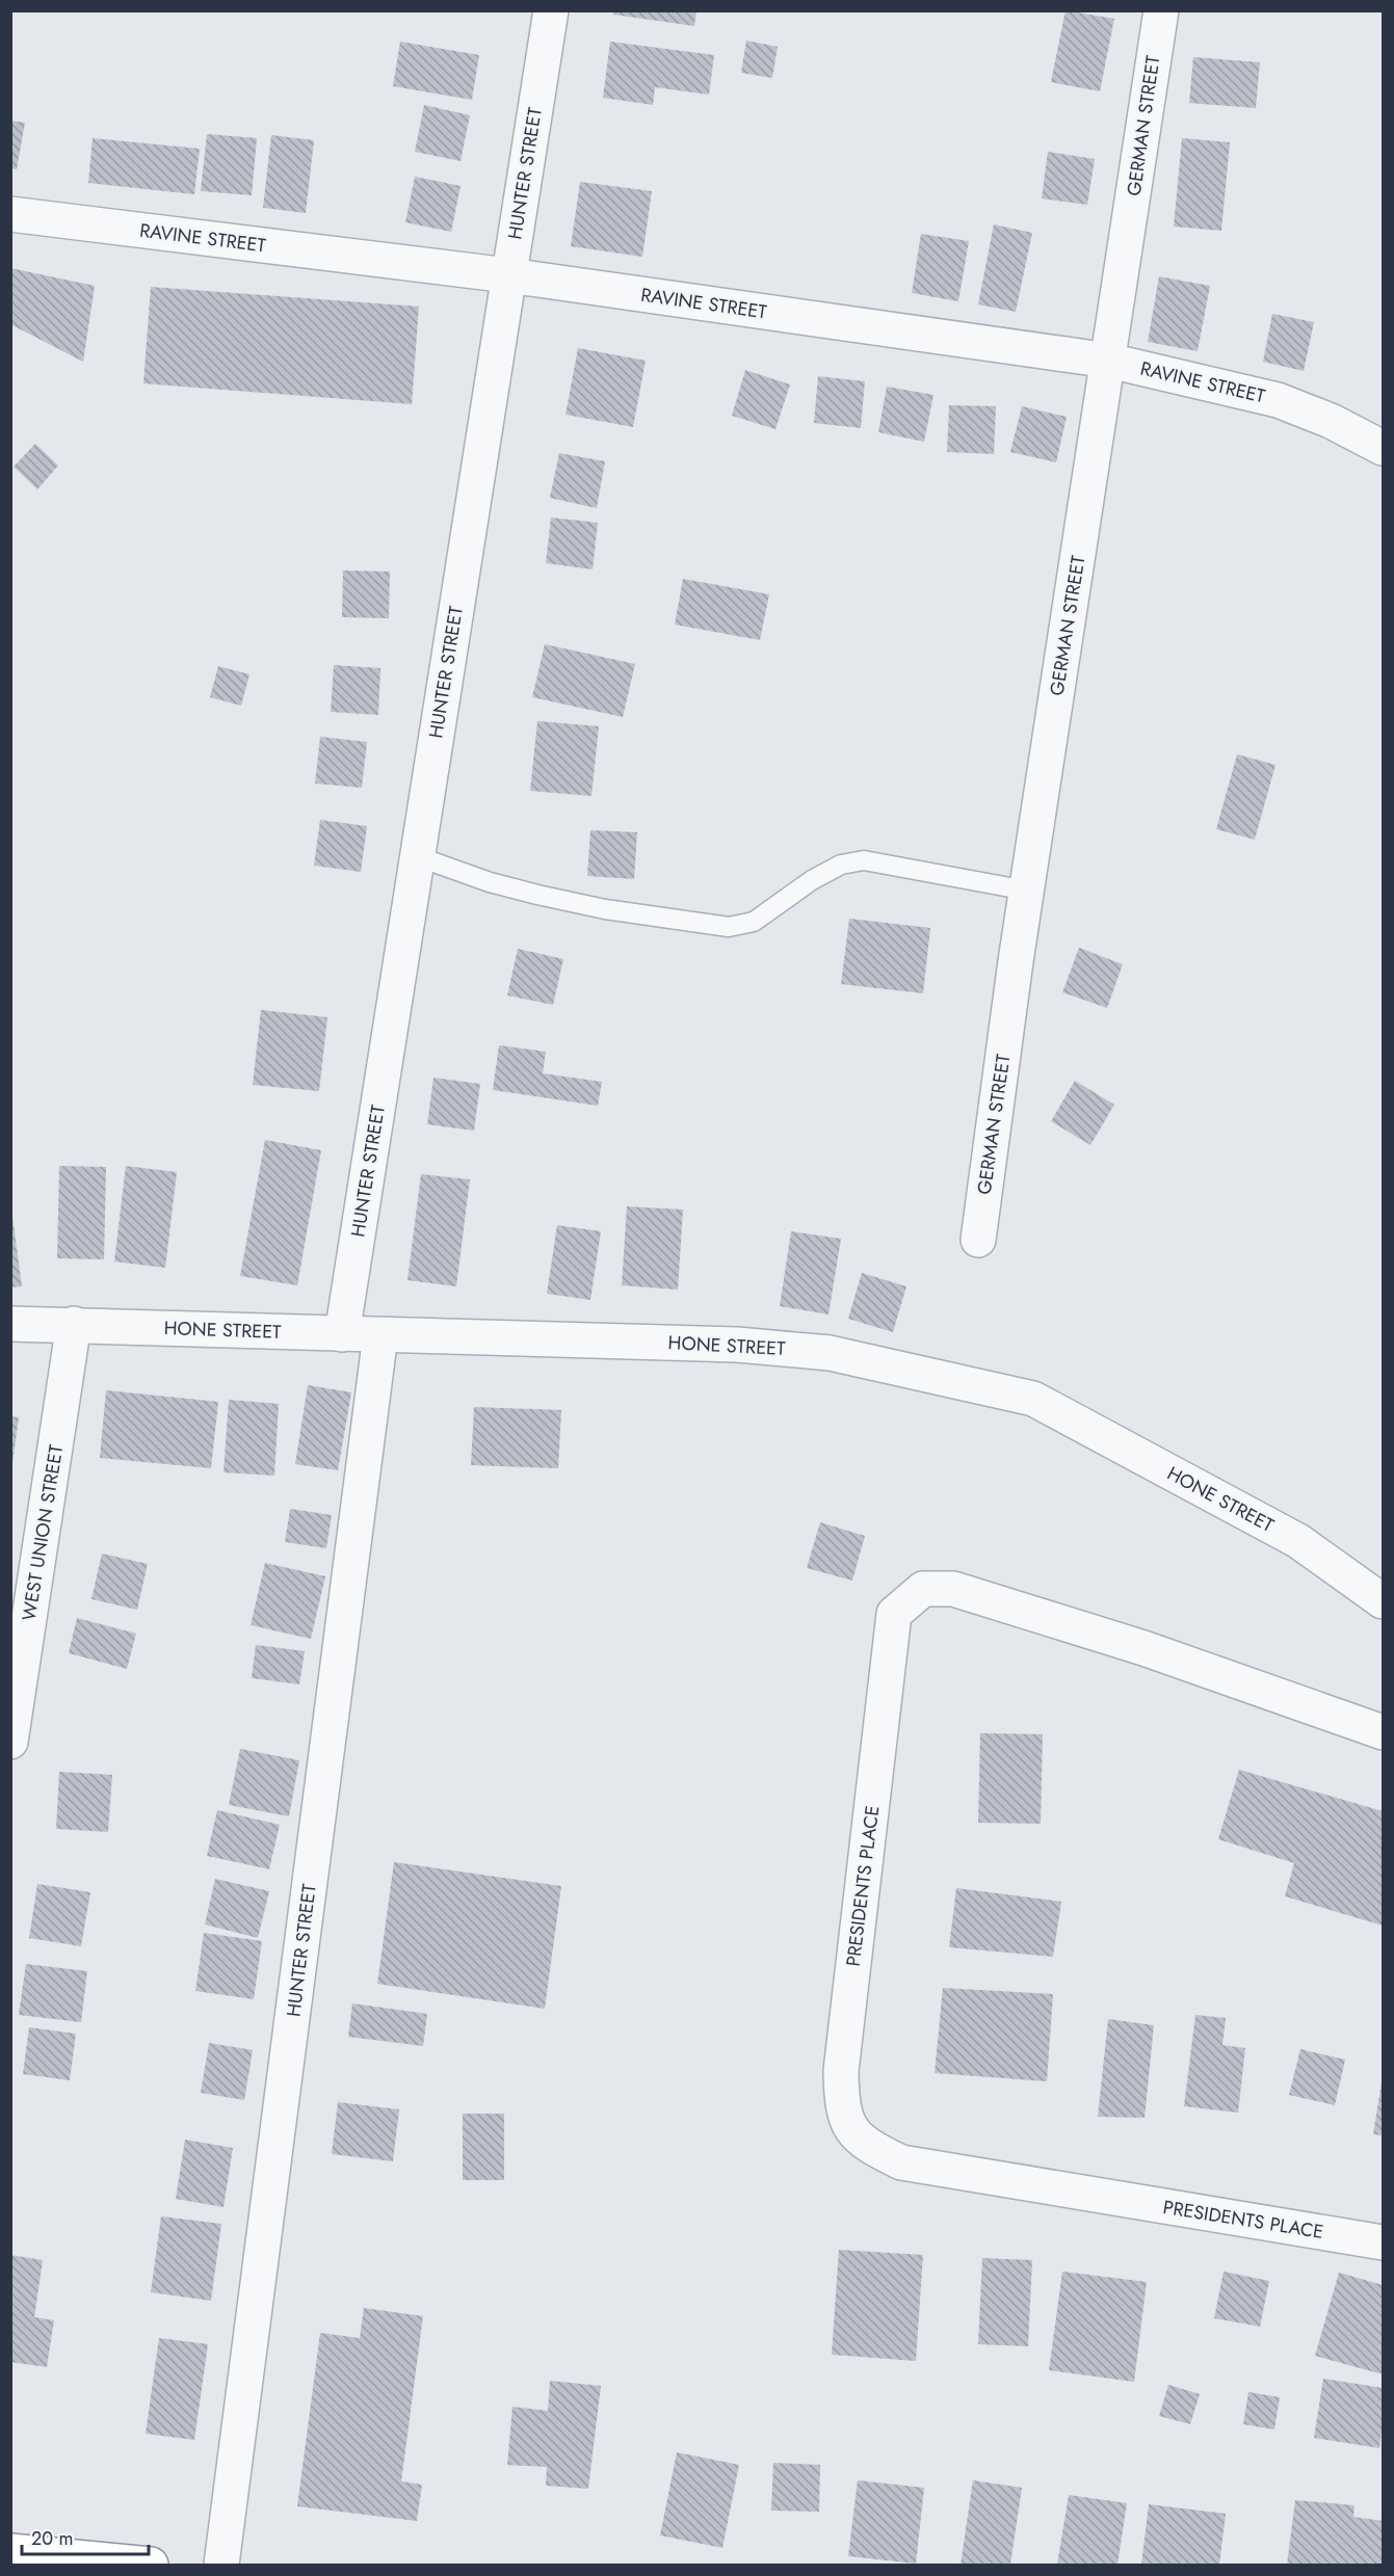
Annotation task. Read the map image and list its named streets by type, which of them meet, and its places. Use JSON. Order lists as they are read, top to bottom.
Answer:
{
  "streets": {
    "street": [
      "GERMAN STREET",
      "HUNTER STREET",
      "RAVINE STREET",
      "HONE STREET",
      "WEST UNION STREET",
      "PRESIDENTS PLACE"
    ]
  },
  "crossings": [
    ["GERMAN STREET", "RAVINE STREET"],
    ["HUNTER STREET", "RAVINE STREET"],
    ["HUNTER STREET", "HONE STREET"],
    ["HONE STREET", "WEST UNION STREET"]
  ],
  "scale_bar": "20 m"
}
